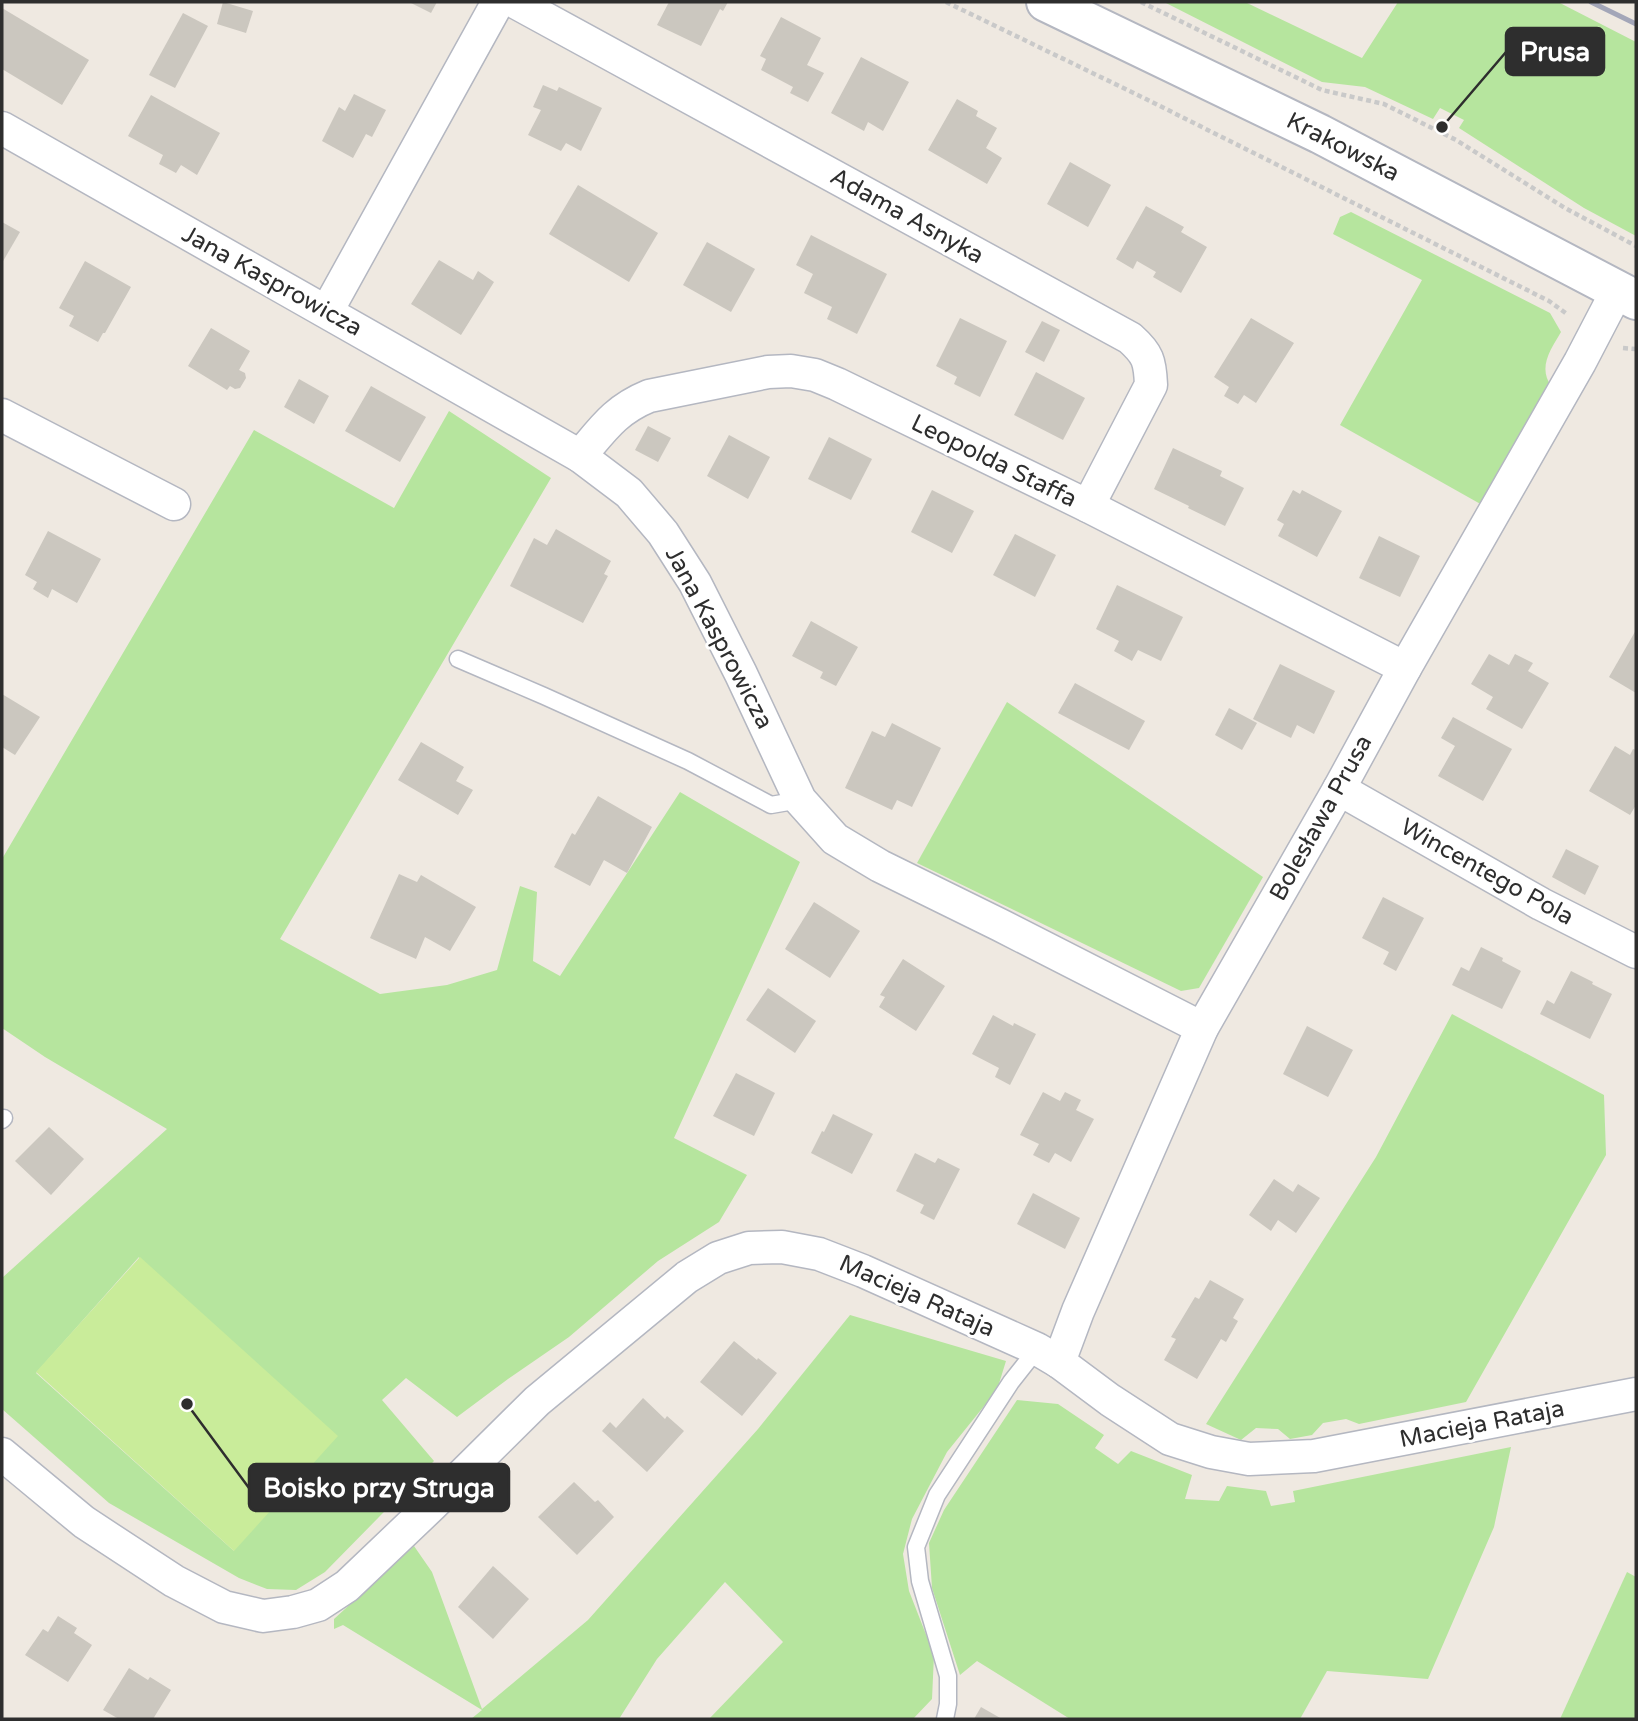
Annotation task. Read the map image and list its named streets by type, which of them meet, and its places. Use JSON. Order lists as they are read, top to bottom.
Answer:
{
  "streets": {
    "main road": ["Krakowska"],
    "street": [
      "Adama Asnyka",
      "Jana Kasprowicza",
      "Leopolda Staffa",
      "Bolesława Prusa",
      "Wincentego Pola",
      "Macieja Rataja"
    ]
  },
  "crossings": [
    ["Krakowska", "Bolesława Prusa"],
    ["Adama Asnyka", "Leopolda Staffa"],
    ["Jana Kasprowicza", "Leopolda Staffa"],
    ["Jana Kasprowicza", "Bolesława Prusa"],
    ["Leopolda Staffa", "Bolesława Prusa"],
    ["Bolesława Prusa", "Wincentego Pola"],
    ["Bolesława Prusa", "Macieja Rataja"]
  ],
  "places": ["Prusa", "Boisko przy Struga"]
}
